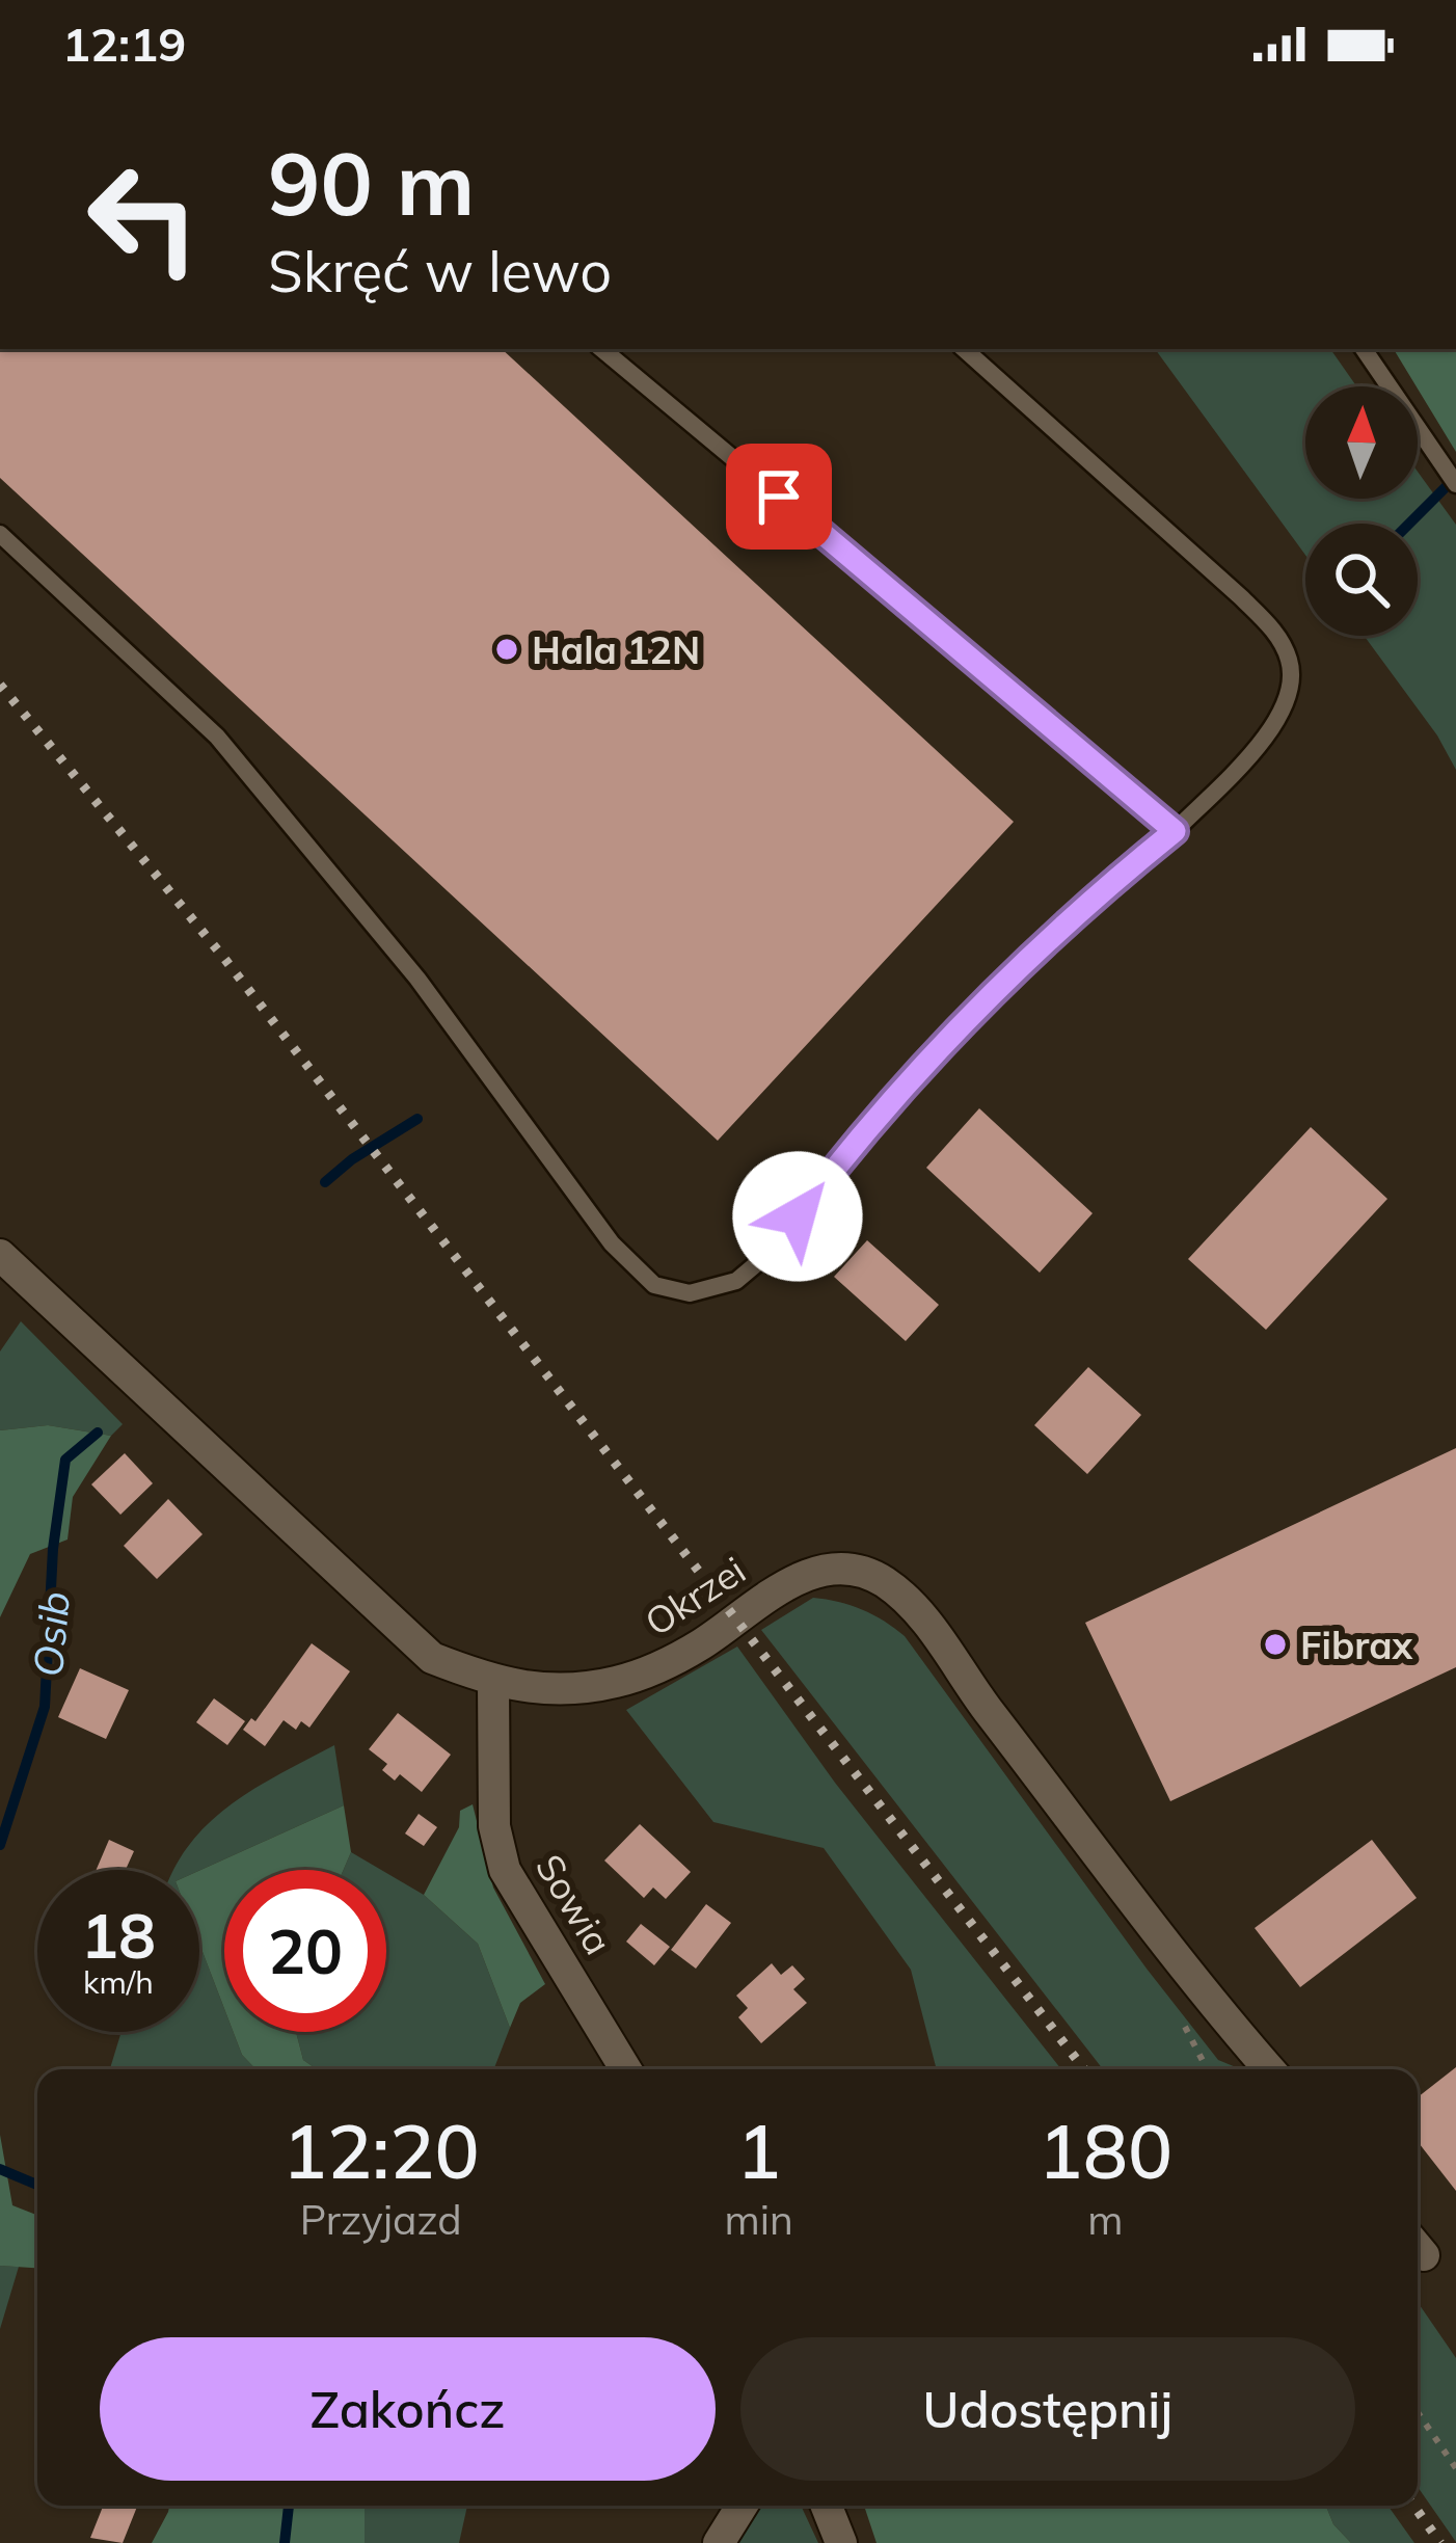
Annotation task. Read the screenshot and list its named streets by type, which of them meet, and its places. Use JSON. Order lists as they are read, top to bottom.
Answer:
{
  "streets": {
    "street": ["Okrzei", "Sowia"]
  },
  "crossings": [
    ["Okrzei", "Sowia"]
  ],
  "water": ["Osib"],
  "places": ["Hala 12N", "Fibrax"],
  "north": "top",
  "page": {
    "status": "12:19",
    "turn": ["90 m", "Skręć w lewo"],
    "speed": "18 km/h",
    "limit": "20",
    "eta": [
      "12:20",
      "Przyjazd",
      "1",
      "min",
      "180",
      "m"
    ],
    "buttons": ["Zakończ", "Udostępnij"]
  }
}
